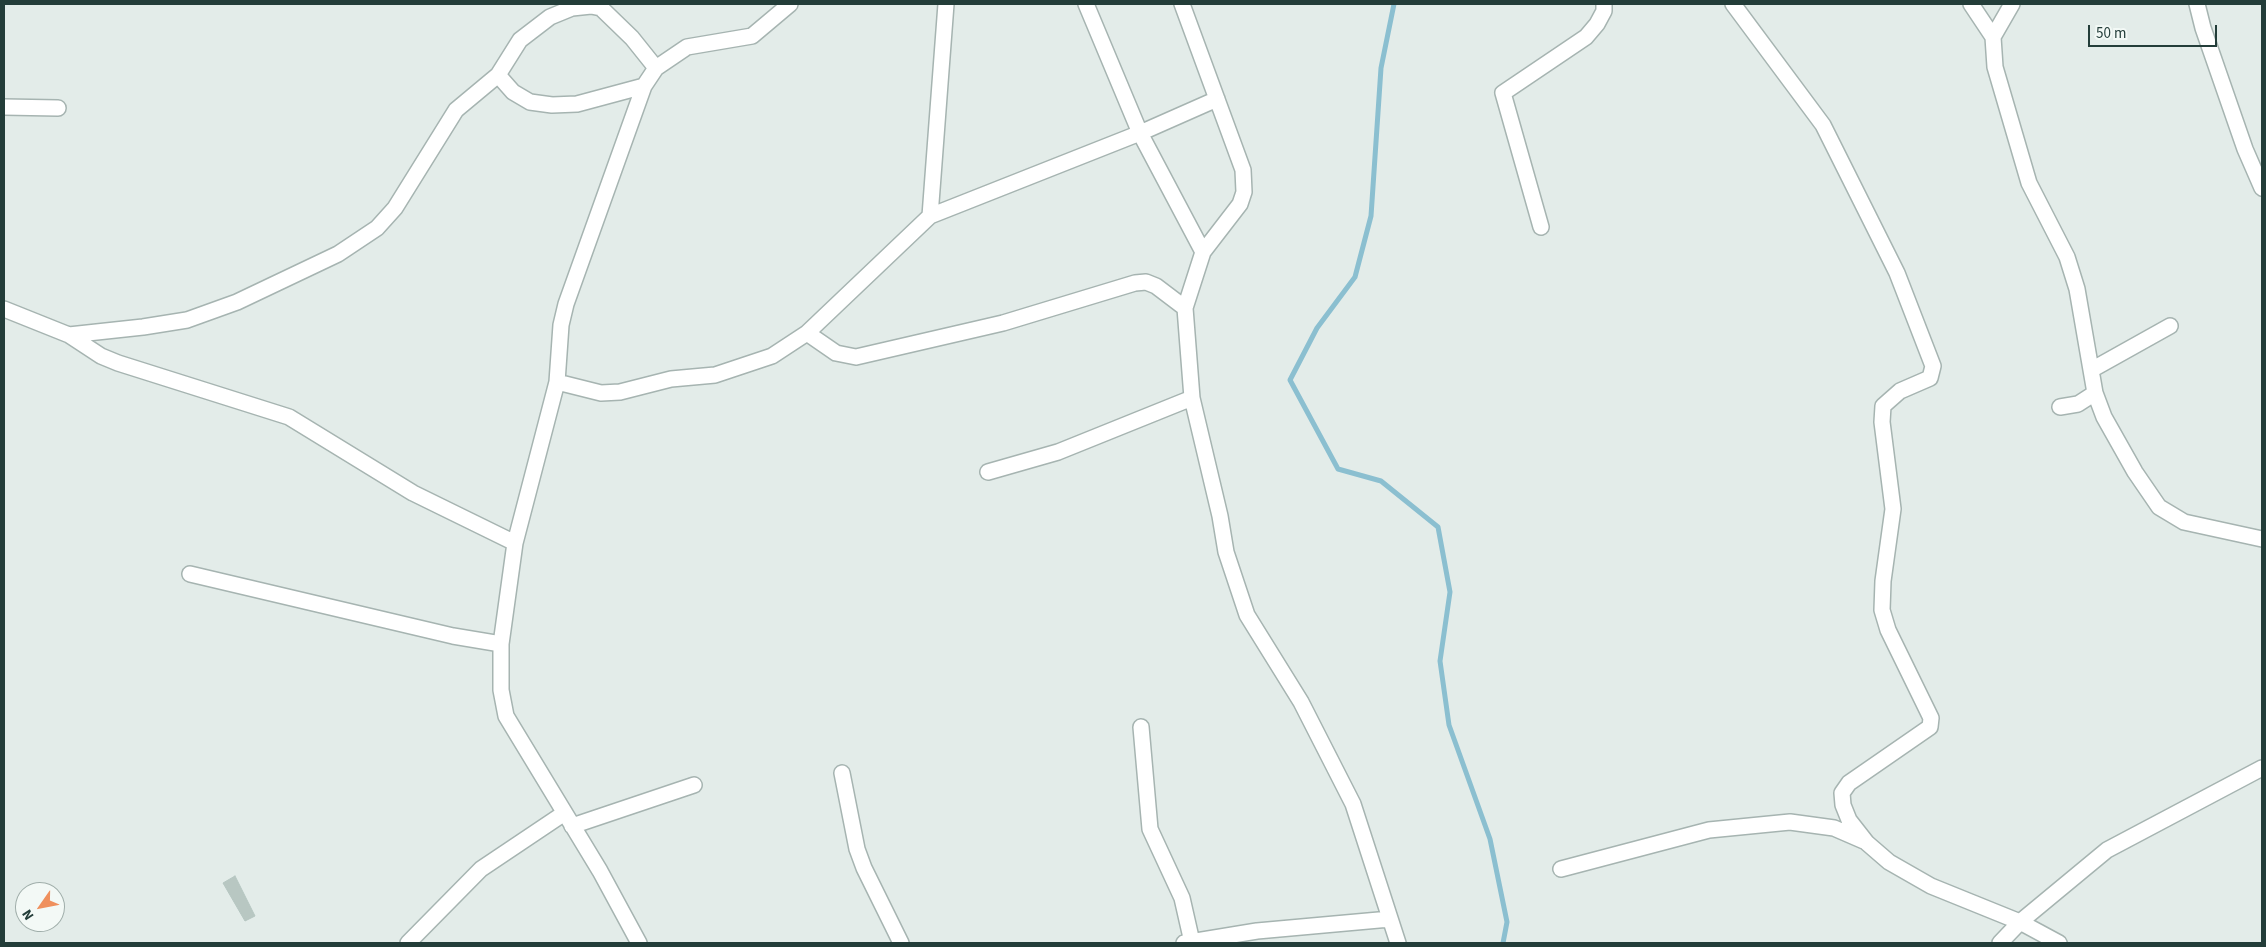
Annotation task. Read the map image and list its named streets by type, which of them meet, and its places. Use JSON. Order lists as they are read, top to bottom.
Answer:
{
  "scale_bar": "50 m",
  "north": "bottom left"
}
